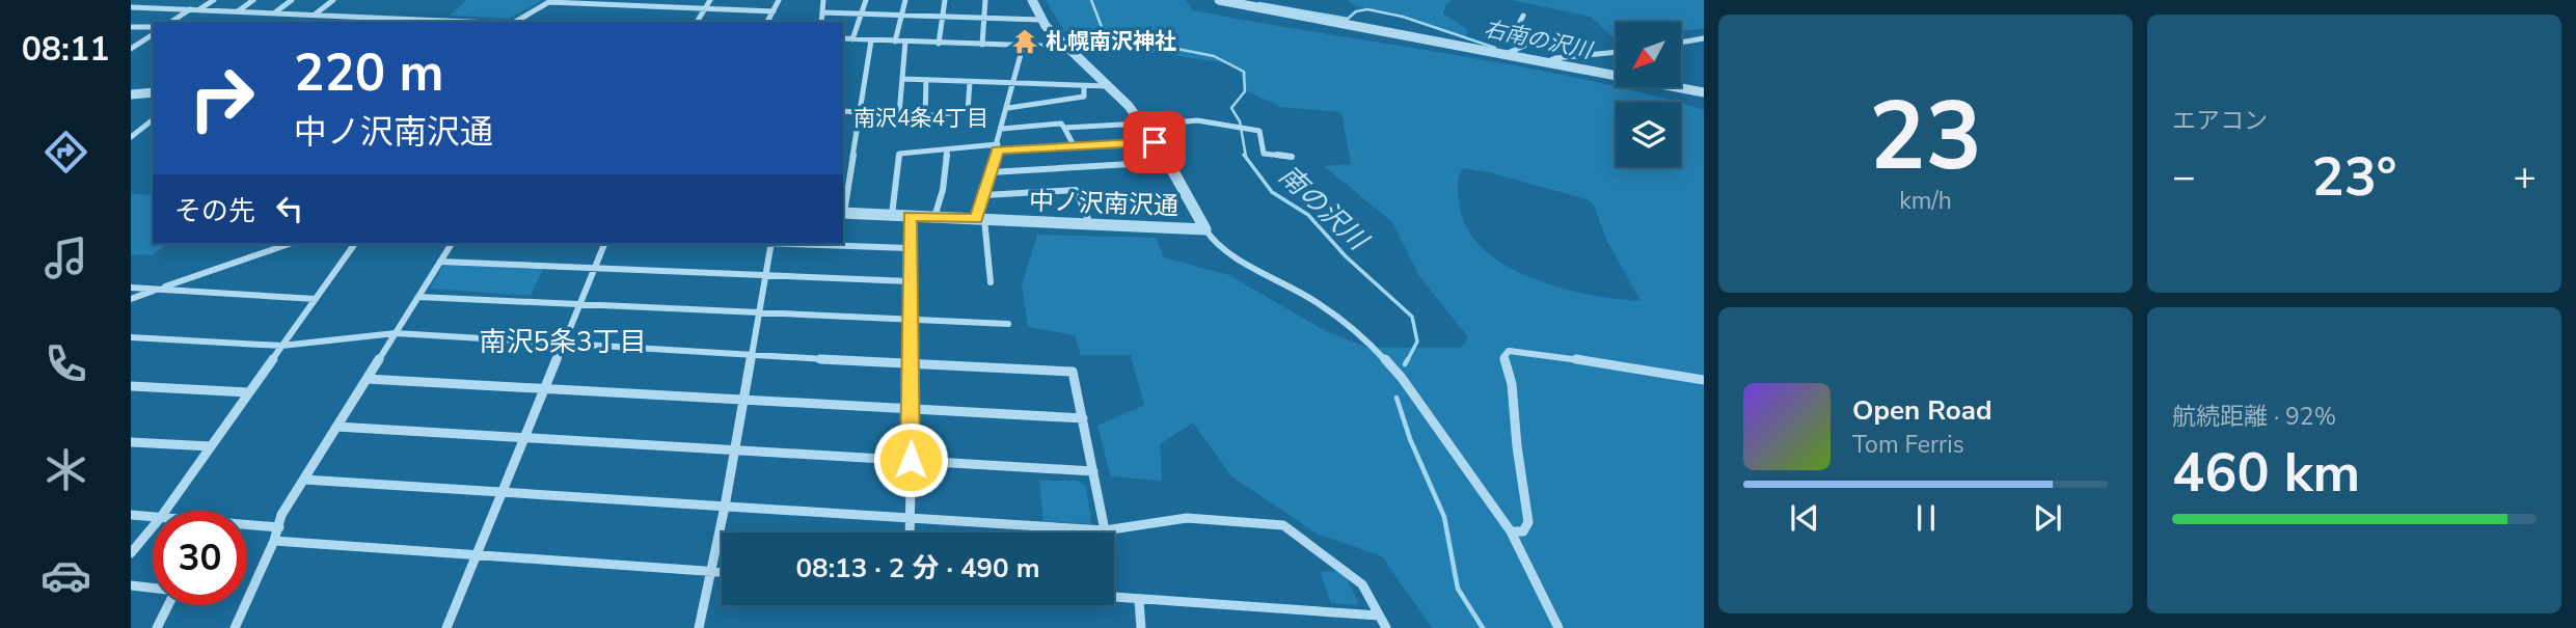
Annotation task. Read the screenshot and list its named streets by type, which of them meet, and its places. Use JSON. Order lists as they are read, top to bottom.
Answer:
{
  "streets": {
    "street": ["中ノ沢南沢通"]
  },
  "districts": ["南沢4条4丁目", "南沢5条3丁目"],
  "water": ["右南の沢川", "南の沢川"],
  "places": {
    "temple": ["札幌南沢神社"]
  },
  "north": "bottom left",
  "page": {
    "tabs": "08:11",
    "tile": [
      ["23", "km/h"],
      "エアコン",
      ["航続距離 · 92%", "460 km"]
    ],
    "turn": ["220 m", "中ノ沢南沢通"],
    "heat": ["−", "23°", "+"],
    "then": "その先",
    "song": ["Open Road", "Tom Ferris"],
    "limit": "30",
    "trip": "08:13 · 2 分 · 490 m"
  }
}
